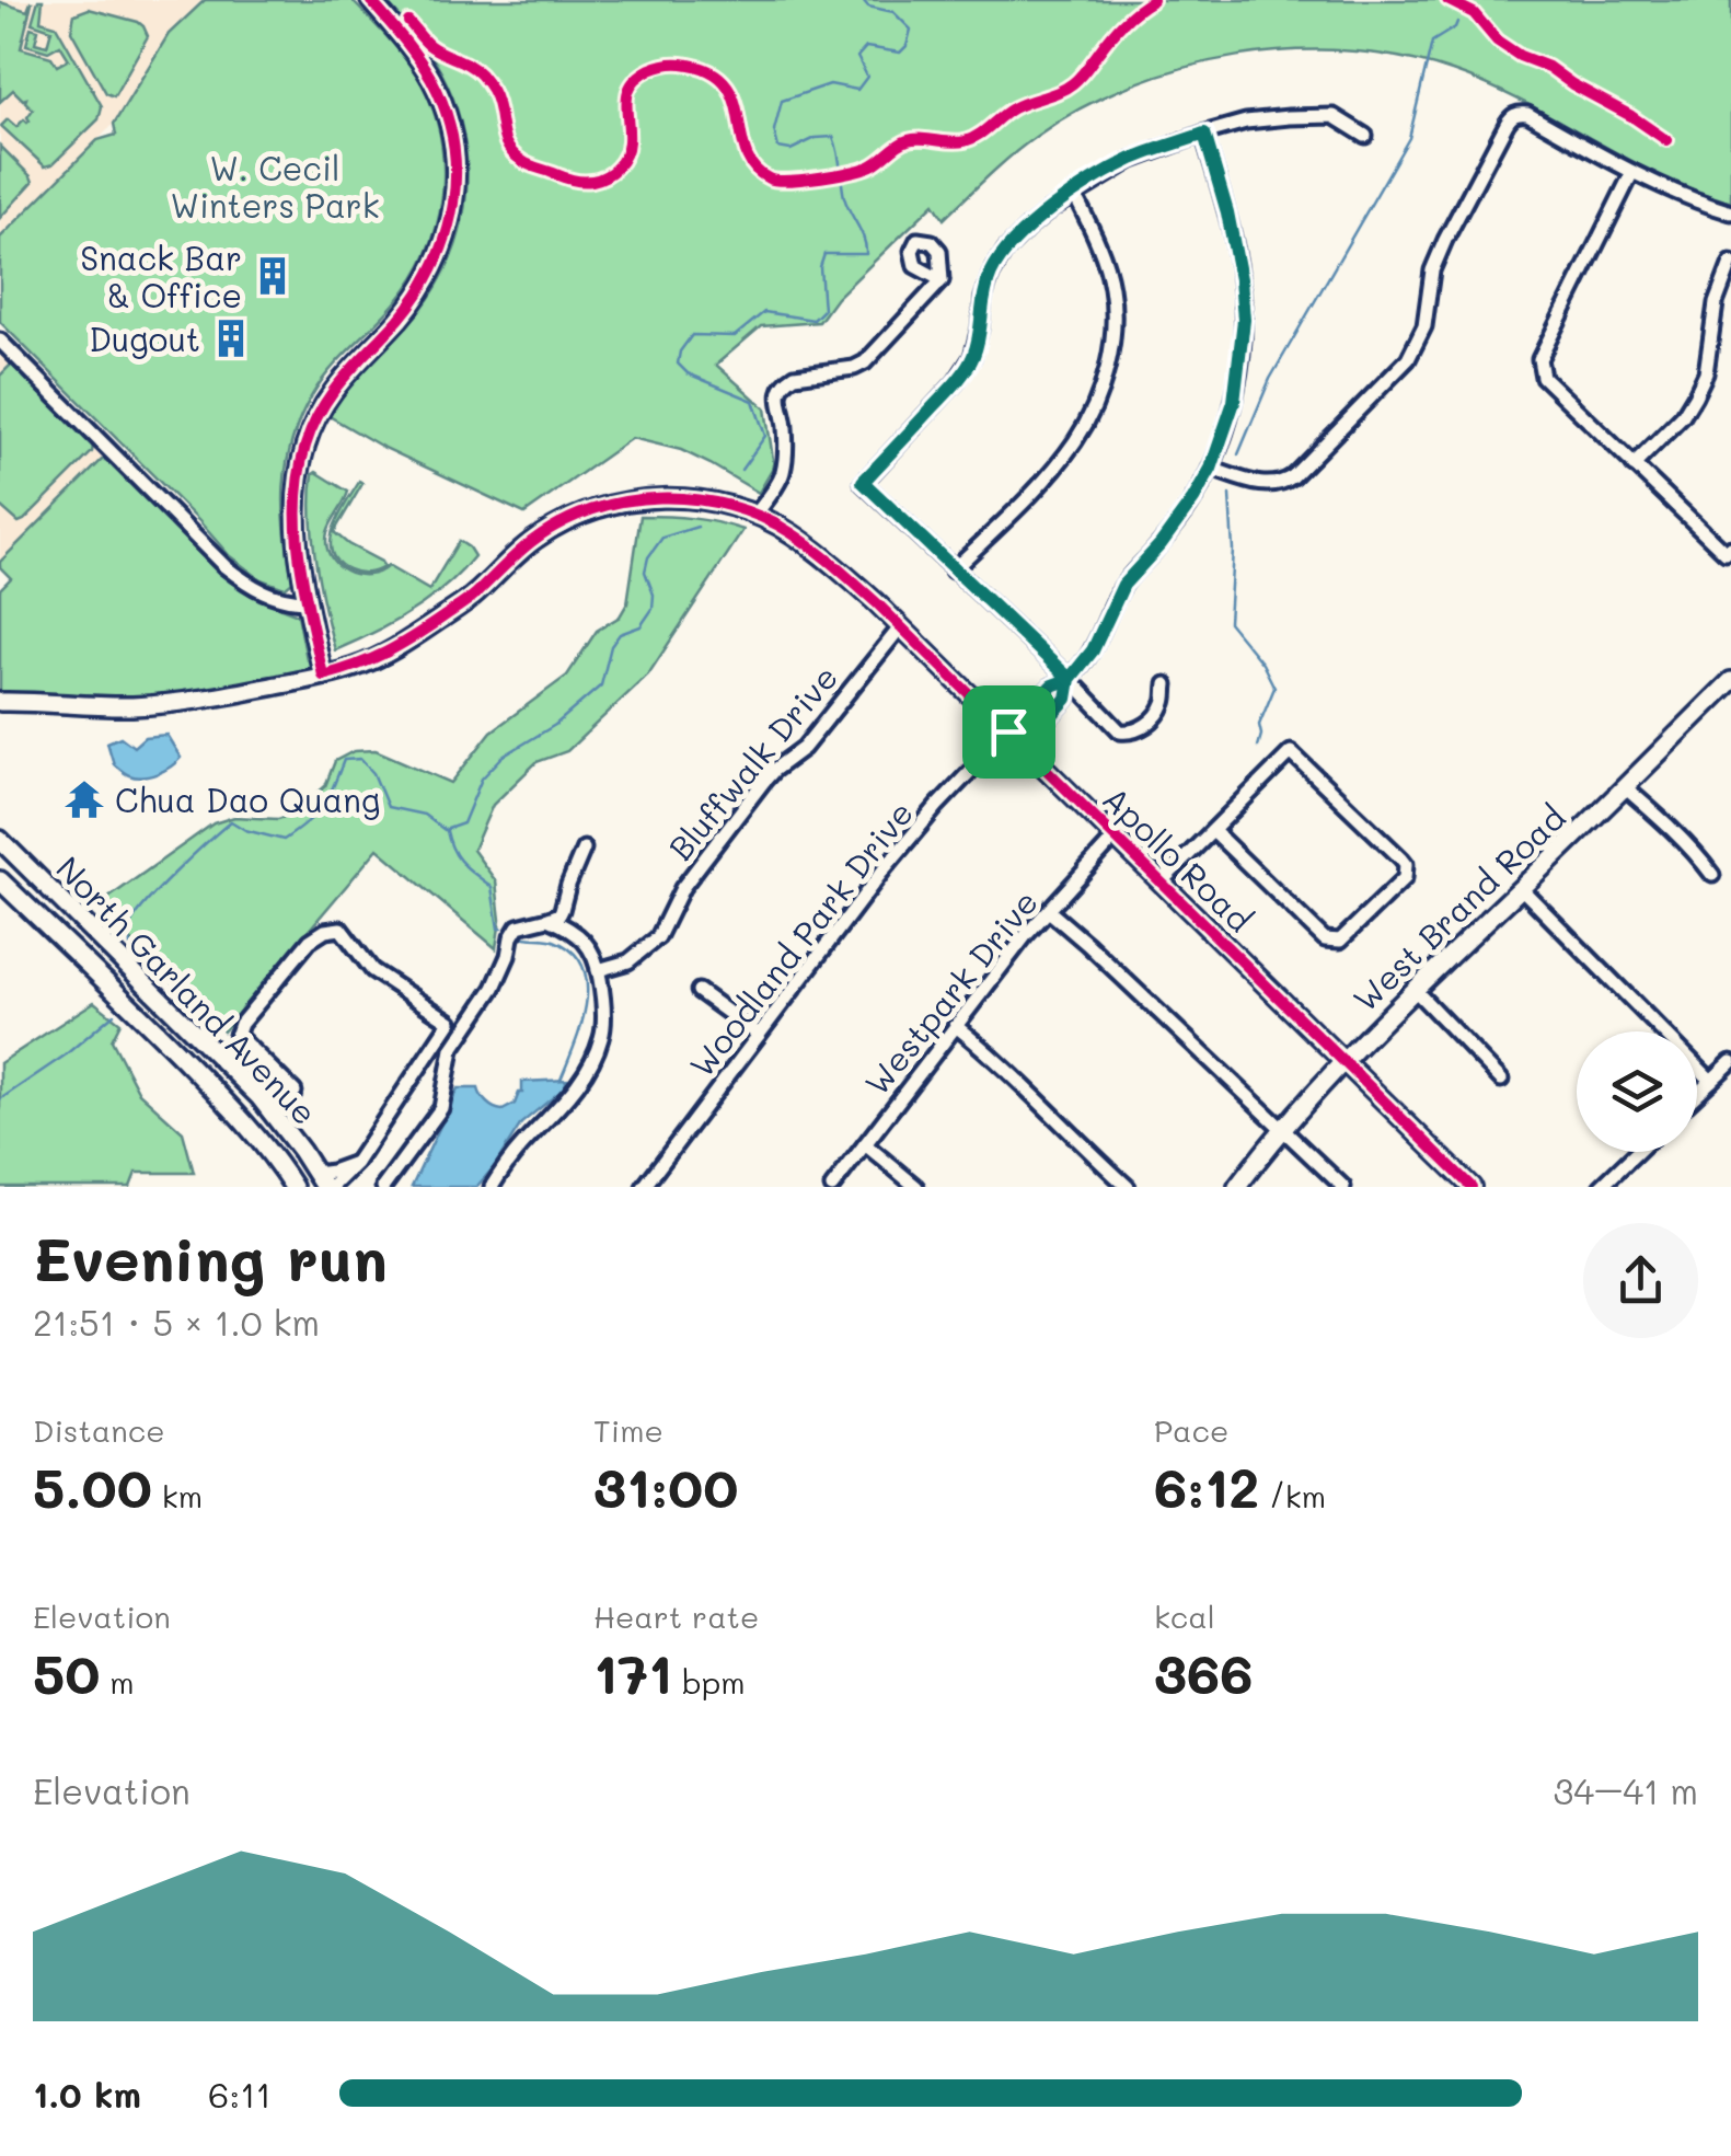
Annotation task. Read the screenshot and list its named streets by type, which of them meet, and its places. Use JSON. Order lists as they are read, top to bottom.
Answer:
{
  "streets": {
    "street": [
      "Bluffwalk Drive",
      "Apollo Road",
      "West Brand Road",
      "Woodland Park Drive",
      "North Garland Avenue",
      "Westpark Drive"
    ]
  },
  "crossings": [
    ["Bluffwalk Drive", "Apollo Road"],
    ["Apollo Road", "West Brand Road"],
    ["Apollo Road", "Woodland Park Drive"],
    ["Apollo Road", "Westpark Drive"]
  ],
  "parks": ["W. Cecil Winters Park"],
  "places": {
    "building": ["Snack Bar & Office", "Dugout"],
    "temple": ["Chua Dao Quang"]
  },
  "page": {
    "heading": ["Evening run", "21:51 · 5 × 1.0 km"],
    "stats": [
      ["Distance", "5.00 km"],
      ["Time", "31:00"],
      ["Pace", "6:12 /km"],
      ["Elevation", "50 m"],
      ["Heart rate", "171 bpm"],
      ["kcal", "366"]
    ],
    "chart": ["Elevation", "34–41 m"],
    "list": [
      {
        "name": "1.0 km",
        "note": "6:11"
      }
    ]
  }
}
